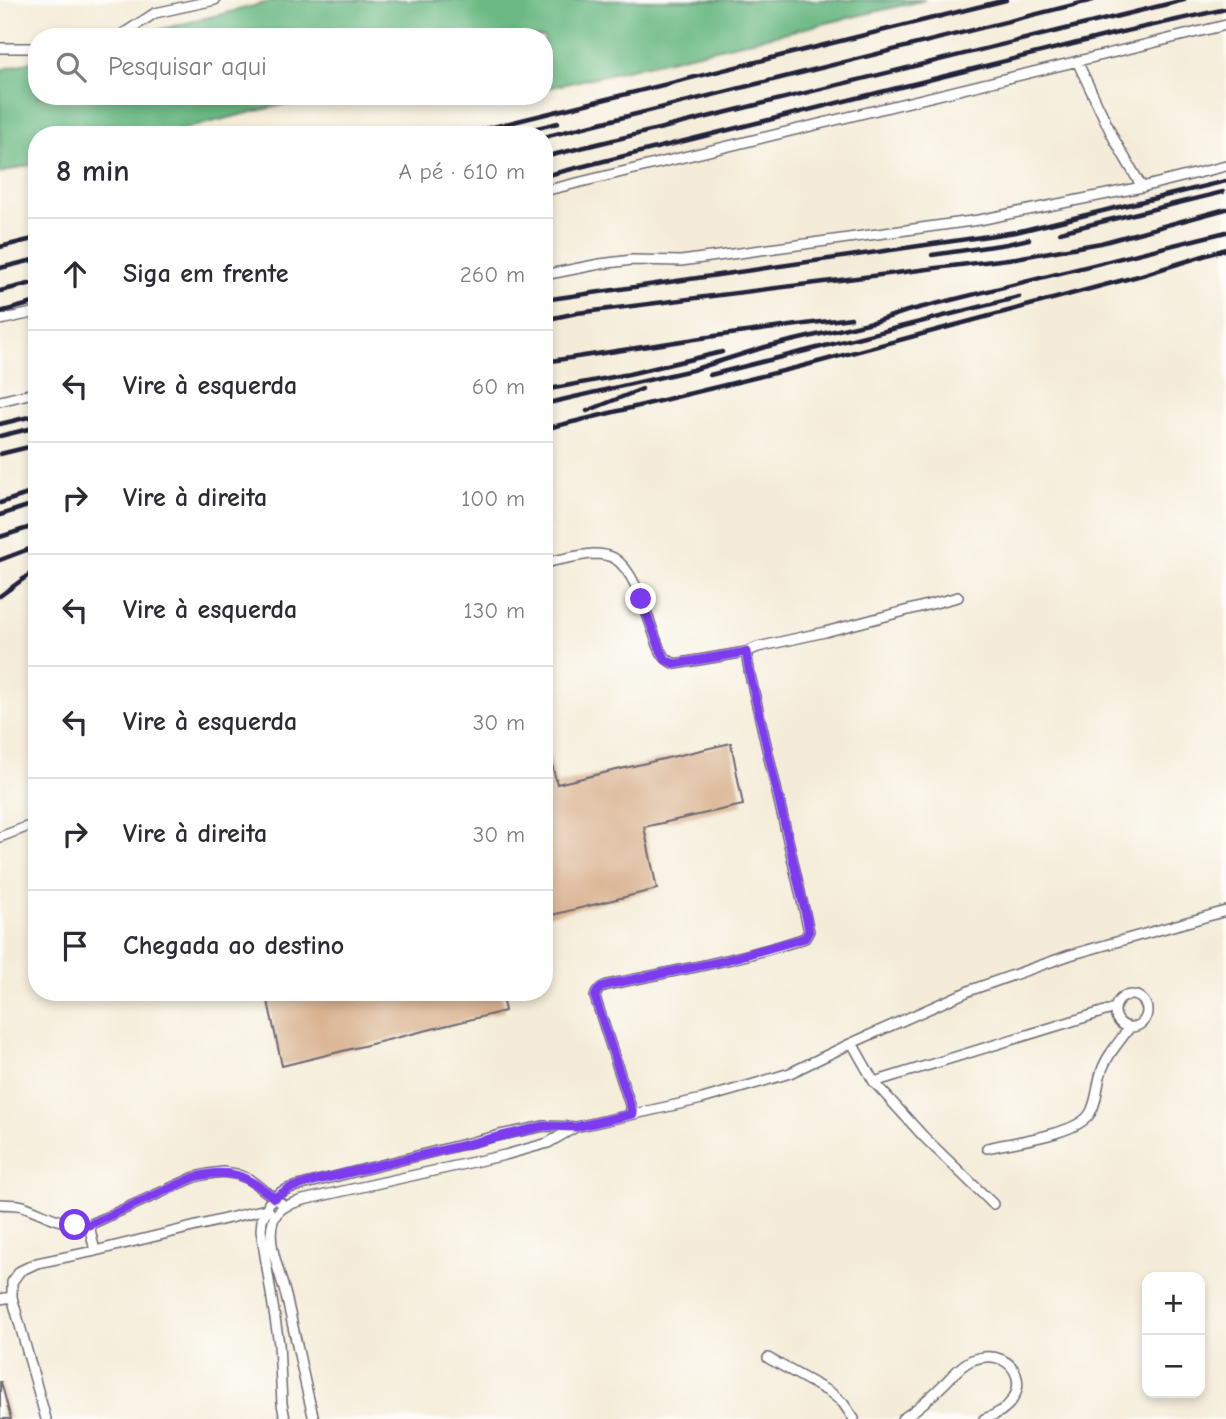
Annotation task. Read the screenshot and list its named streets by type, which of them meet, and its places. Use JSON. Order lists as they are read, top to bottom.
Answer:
{
  "page": {
    "search": "Pesquisar aqui",
    "heading": ["8 min", "A pé · 610 m"],
    "list": [
      ["Siga em frente", "260 m"],
      ["Vire à esquerda", "60 m"],
      ["Vire à direita", "100 m"],
      ["Vire à esquerda", "130 m"],
      ["Vire à esquerda", "30 m"],
      ["Vire à direita", "30 m"],
      "Chegada ao destino"
    ],
    "map_buttons": ["+", "−"]
  }
}
